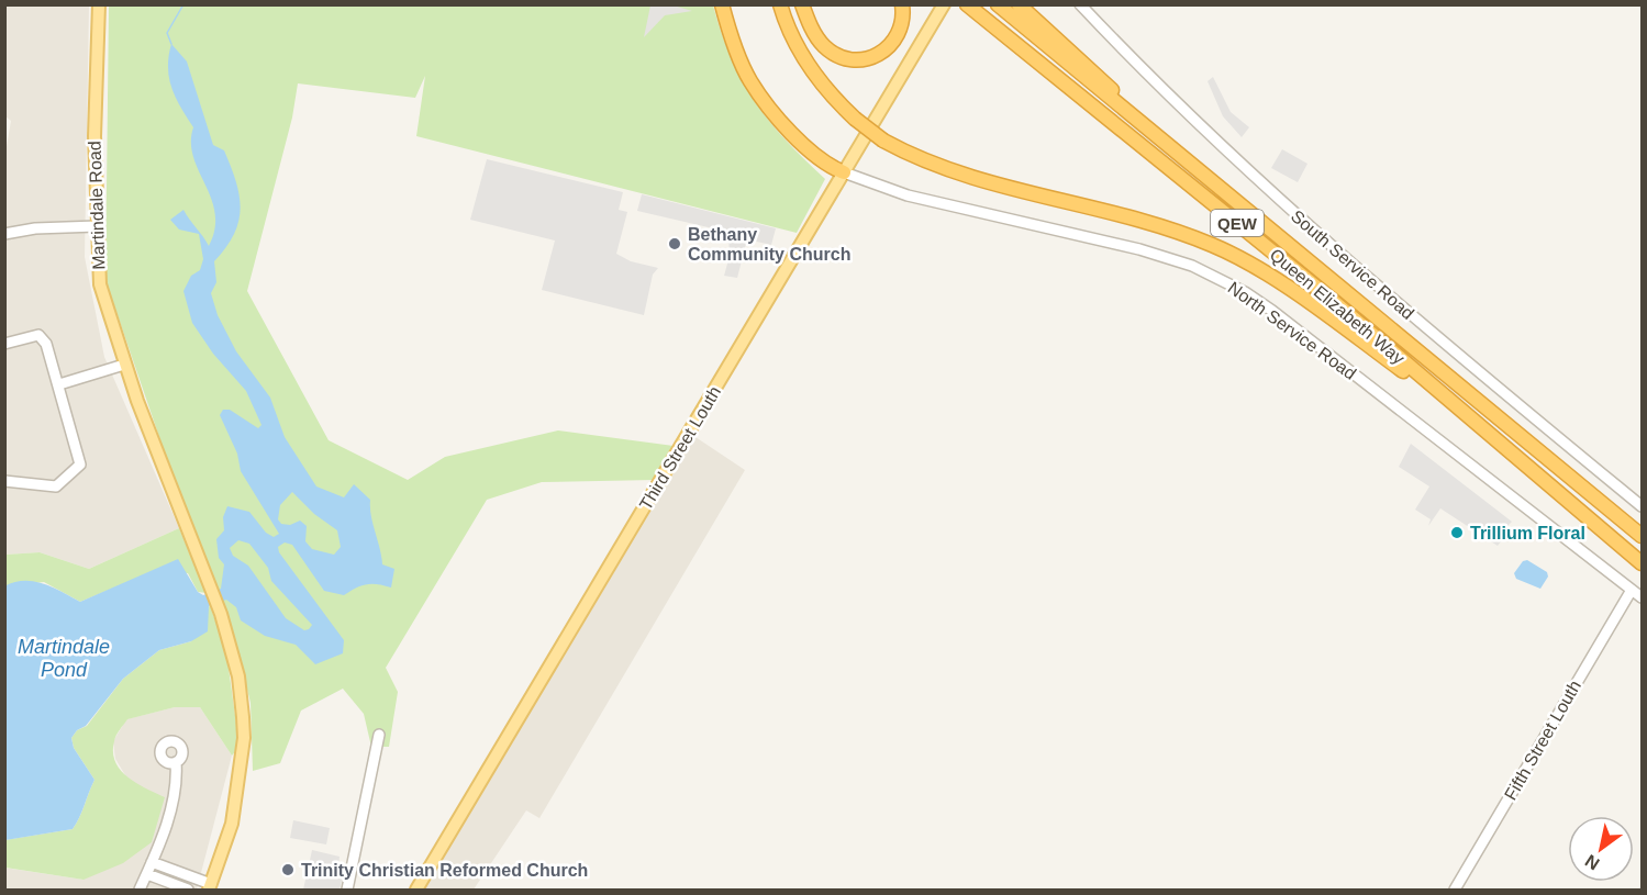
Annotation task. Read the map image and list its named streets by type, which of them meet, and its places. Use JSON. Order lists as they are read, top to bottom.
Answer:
{
  "streets": {
    "highway": ["QEW", "Queen Elizabeth Way"],
    "main road": ["Martindale Road", "Third Street Louth"],
    "street": ["South Service Road", "North Service Road", "Fifth Street Louth"]
  },
  "crossings": [
    ["North Service Road", "Third Street Louth"],
    ["North Service Road", "Fifth Street Louth"]
  ],
  "water": ["Martindale Pond"],
  "places": ["Bethany Community Church", "Trillium Floral", "Trinity Christian Reformed Church"],
  "north": "bottom left"
}
